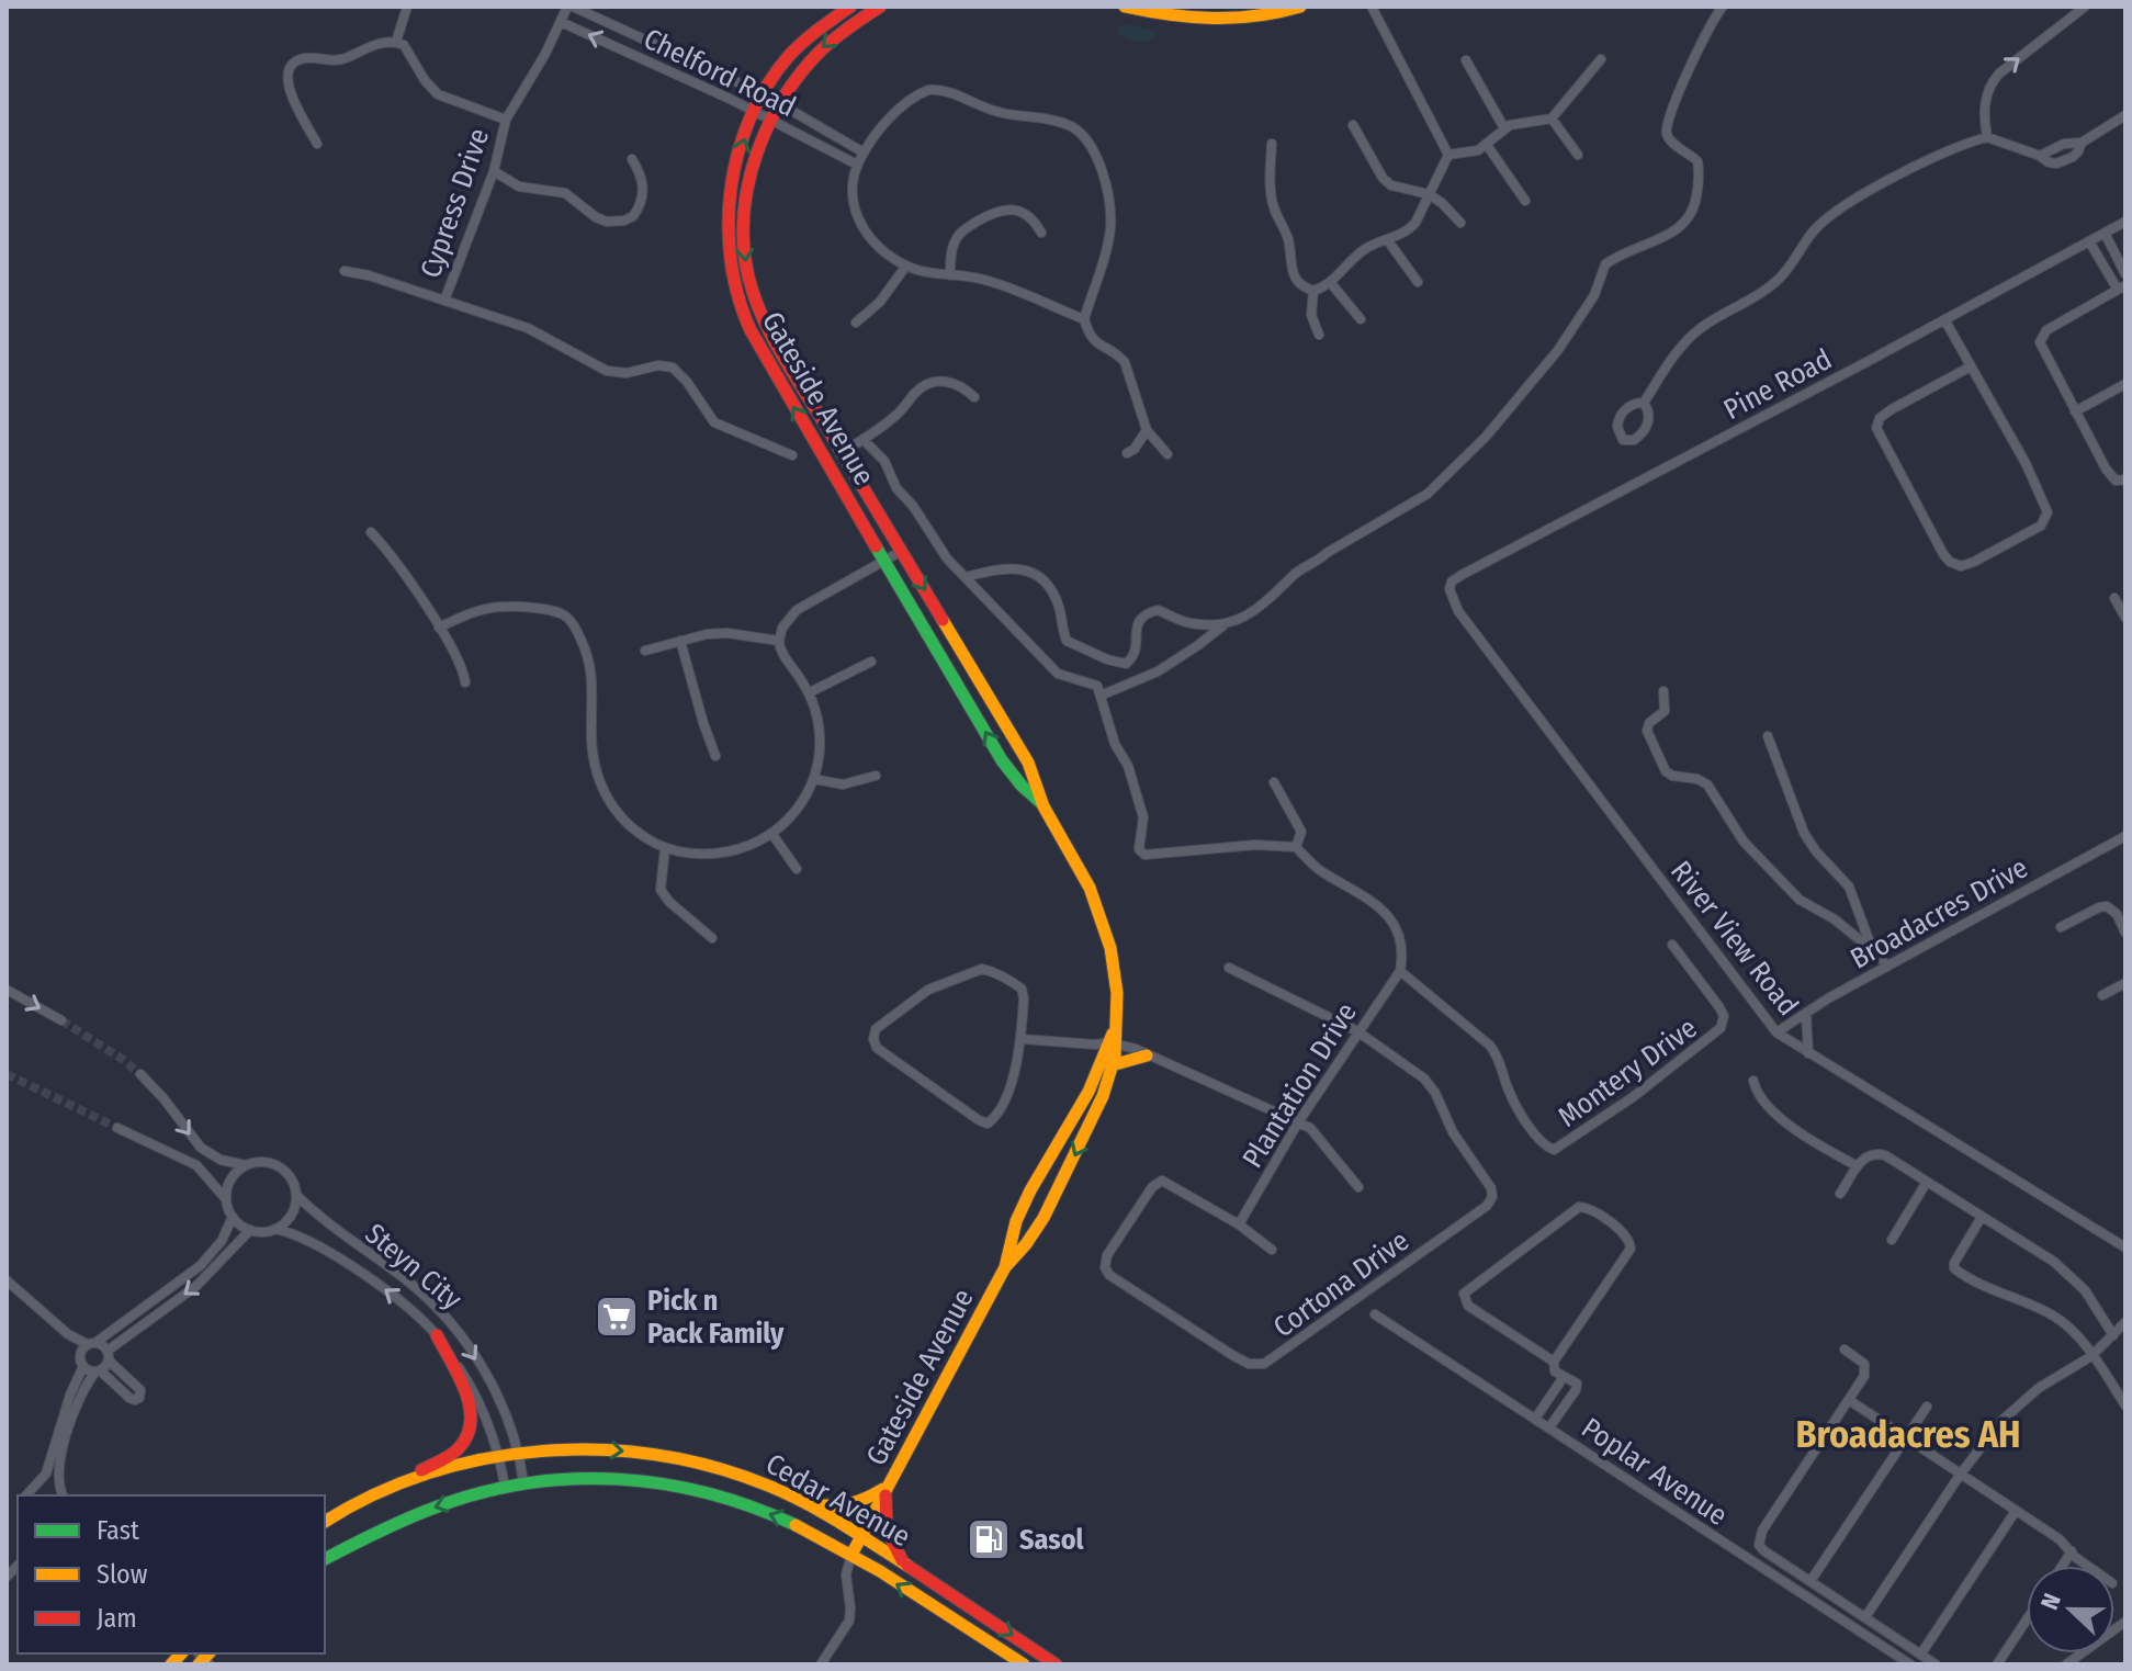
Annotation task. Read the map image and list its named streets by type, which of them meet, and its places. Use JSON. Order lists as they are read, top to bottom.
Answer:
{
  "streets": {
    "street": [
      "Chelford Road",
      "Cypress Drive",
      "Pine Road",
      "Gateside Avenue",
      "Broadacres Drive",
      "River View Road",
      "Montery Drive",
      "Plantation Drive",
      "Steyn City",
      "Cortona Drive",
      "Poplar Avenue",
      "Cedar Avenue"
    ]
  },
  "crossings": [
    ["Chelford Road", "Cypress Drive"],
    ["Chelford Road", "Gateside Avenue"],
    ["Pine Road", "River View Road"],
    ["Gateside Avenue", "Cedar Avenue"],
    ["Broadacres Drive", "River View Road"],
    ["Montery Drive", "Plantation Drive"],
    ["Plantation Drive", "Cortona Drive"],
    ["Steyn City", "Cedar Avenue"]
  ],
  "districts": ["Broadacres AH"],
  "places": {
    "supermarket": ["Pick n Pack Family"],
    "fuel station": ["Sasol"]
  },
  "legend": ["Fast", "Slow", "Jam"],
  "north": "left"
}
